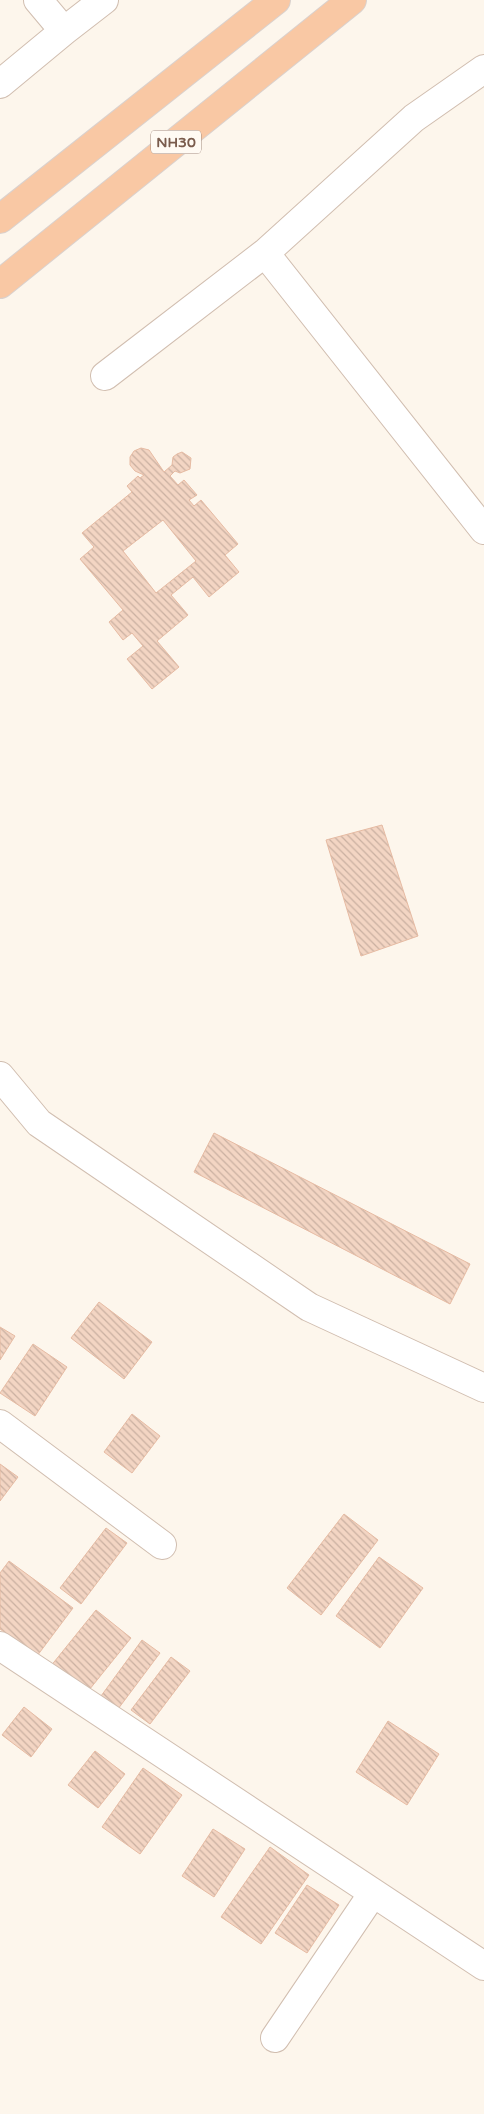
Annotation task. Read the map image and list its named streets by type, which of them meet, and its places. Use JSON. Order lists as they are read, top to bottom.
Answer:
{
  "streets": {
    "highway": ["NH30"]
  }
}
